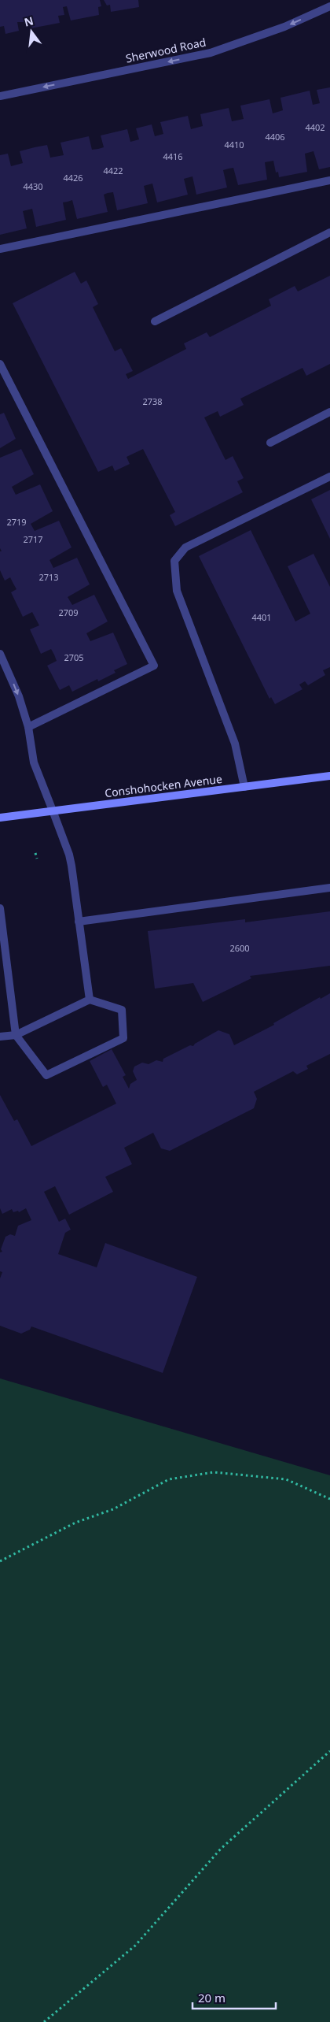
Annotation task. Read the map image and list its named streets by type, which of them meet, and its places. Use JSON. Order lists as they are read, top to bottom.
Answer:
{
  "streets": {
    "main road": ["Conshohocken Avenue"],
    "street": ["Sherwood Road"]
  },
  "one_way": ["Sherwood Road"],
  "house_numbers": [
    "4402",
    "4406",
    "4410",
    "4416",
    "4422",
    "4426",
    "4430",
    "2738",
    "2719",
    "2717",
    "2713",
    "2709",
    "4401",
    "2705",
    "2600"
  ],
  "scale_bar": "20 m",
  "north": "top"
}
